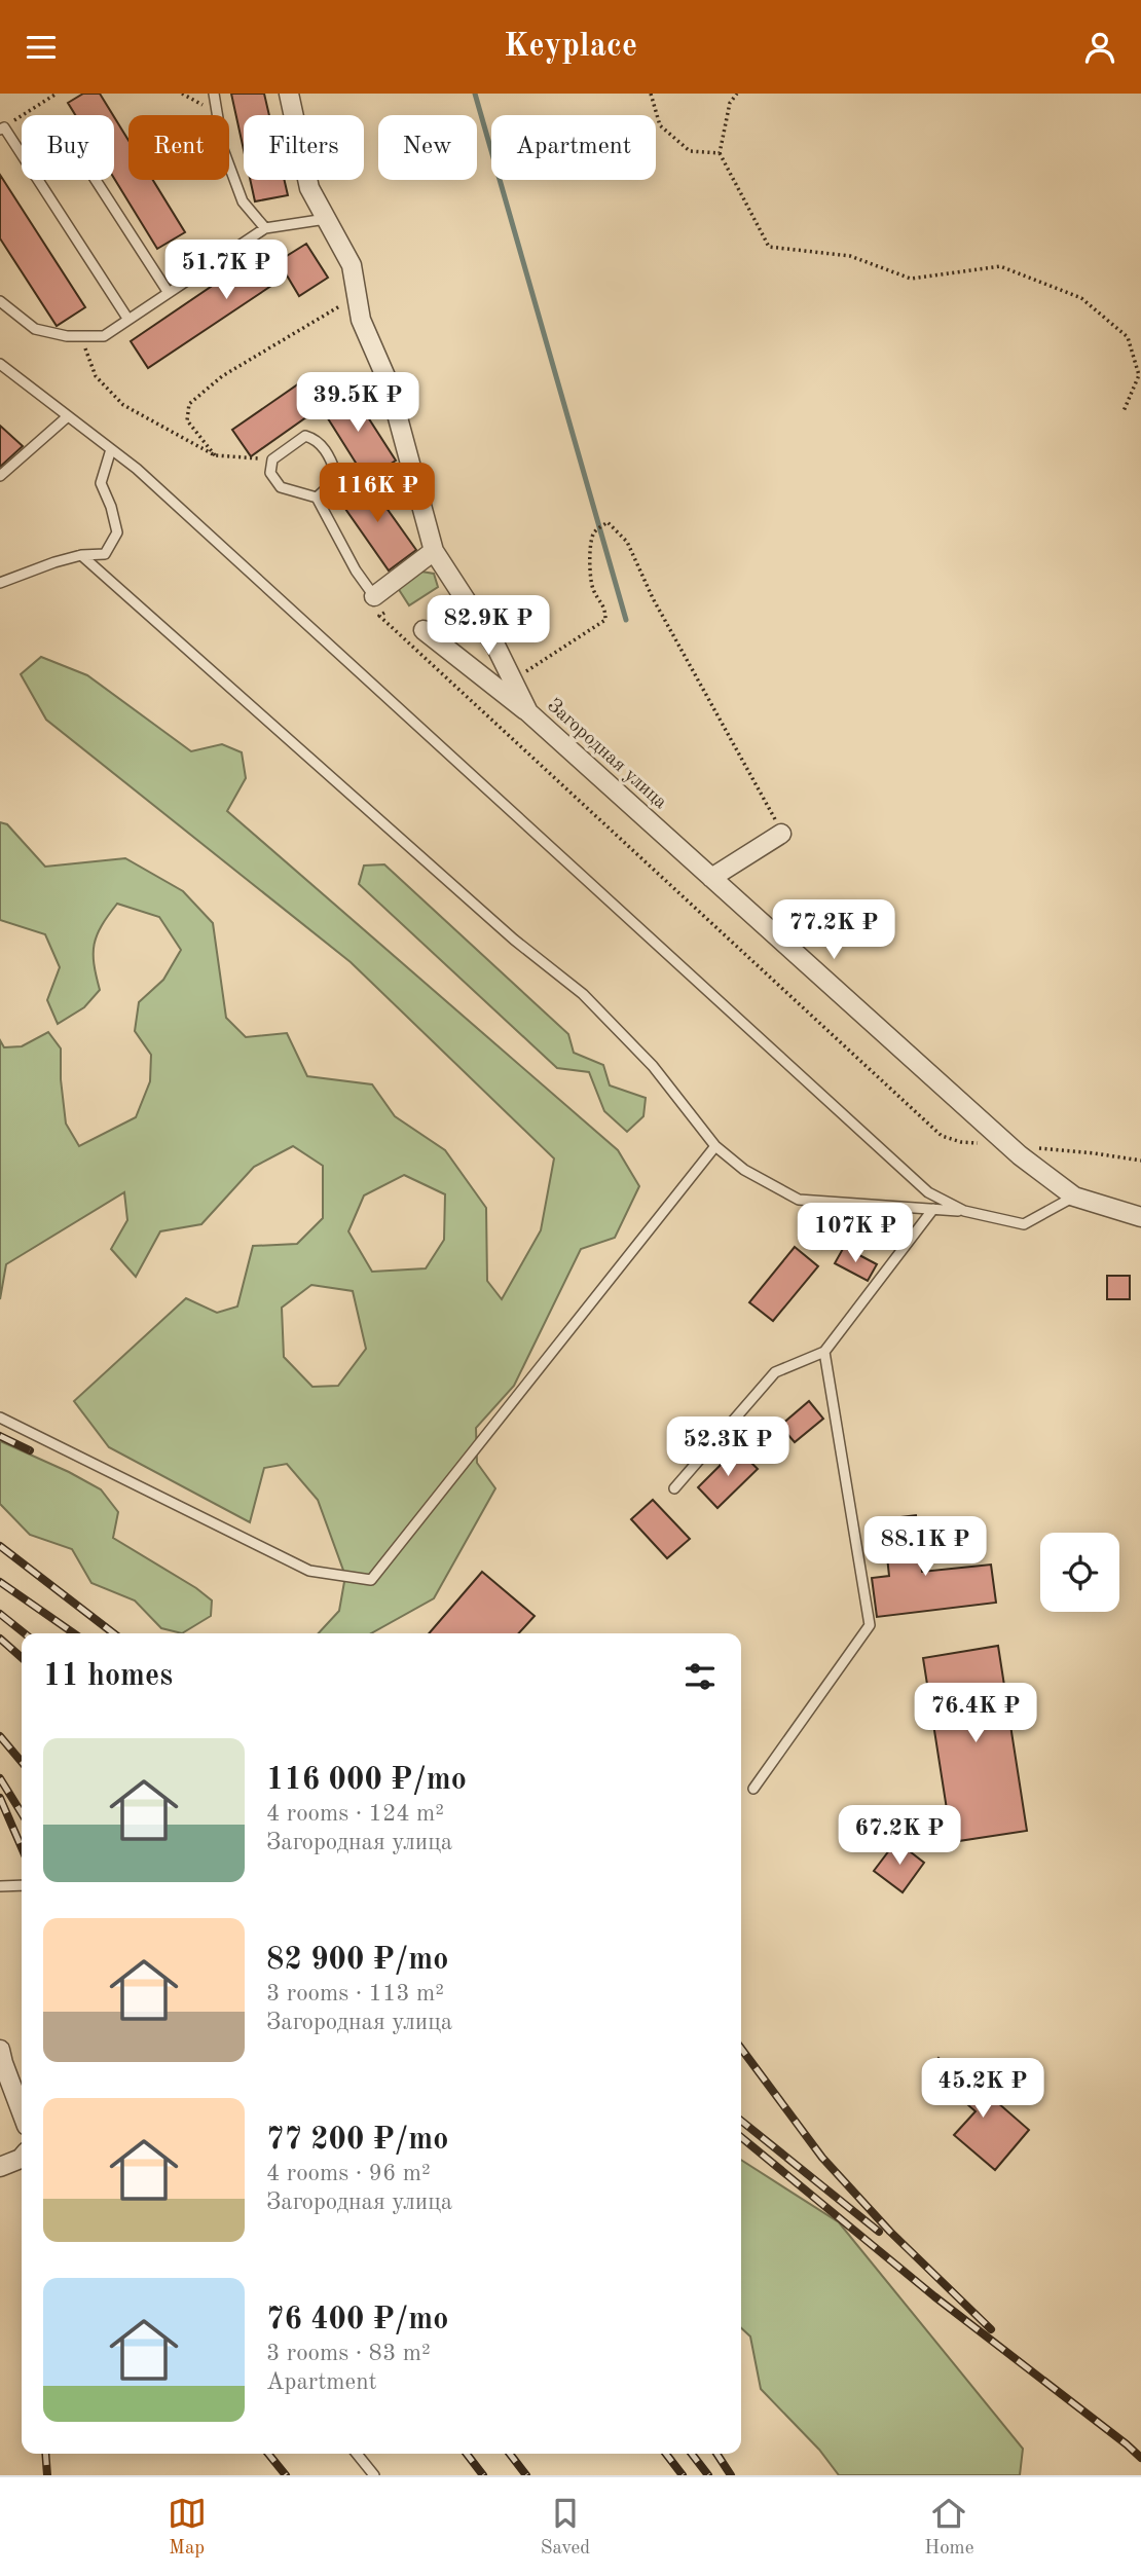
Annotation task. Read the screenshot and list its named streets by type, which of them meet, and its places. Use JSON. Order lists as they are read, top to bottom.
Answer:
{
  "streets": {
    "street": ["Загородная улица"]
  },
  "page": {
    "header": "Keyplace",
    "chip": [
      "Buy",
      "Rent",
      "Filters",
      "New",
      "Apartment"
    ],
    "price": [
      "51.7K ₽",
      "39.5K ₽",
      "116K ₽",
      "82.9K ₽",
      "77.2K ₽",
      "107K ₽",
      "52.3K ₽",
      "88.1K ₽",
      "76.4K ₽",
      "67.2K ₽",
      "45.2K ₽"
    ],
    "heading": "11 homes",
    "list": [
      {
        "name": "116 000 ₽/mo",
        "note": "4 rooms · 124 m² · Загородная улица"
      },
      {
        "name": "82 900 ₽/mo",
        "note": "3 rooms · 113 m² · Загородная улица"
      },
      {
        "name": "77 200 ₽/mo",
        "note": "4 rooms · 96 m² · Загородная улица"
      },
      {
        "name": "76 400 ₽/mo",
        "note": "3 rooms · 83 m² · Apartment"
      }
    ],
    "tabs": ["Map", "Saved", "Home"]
  }
}
